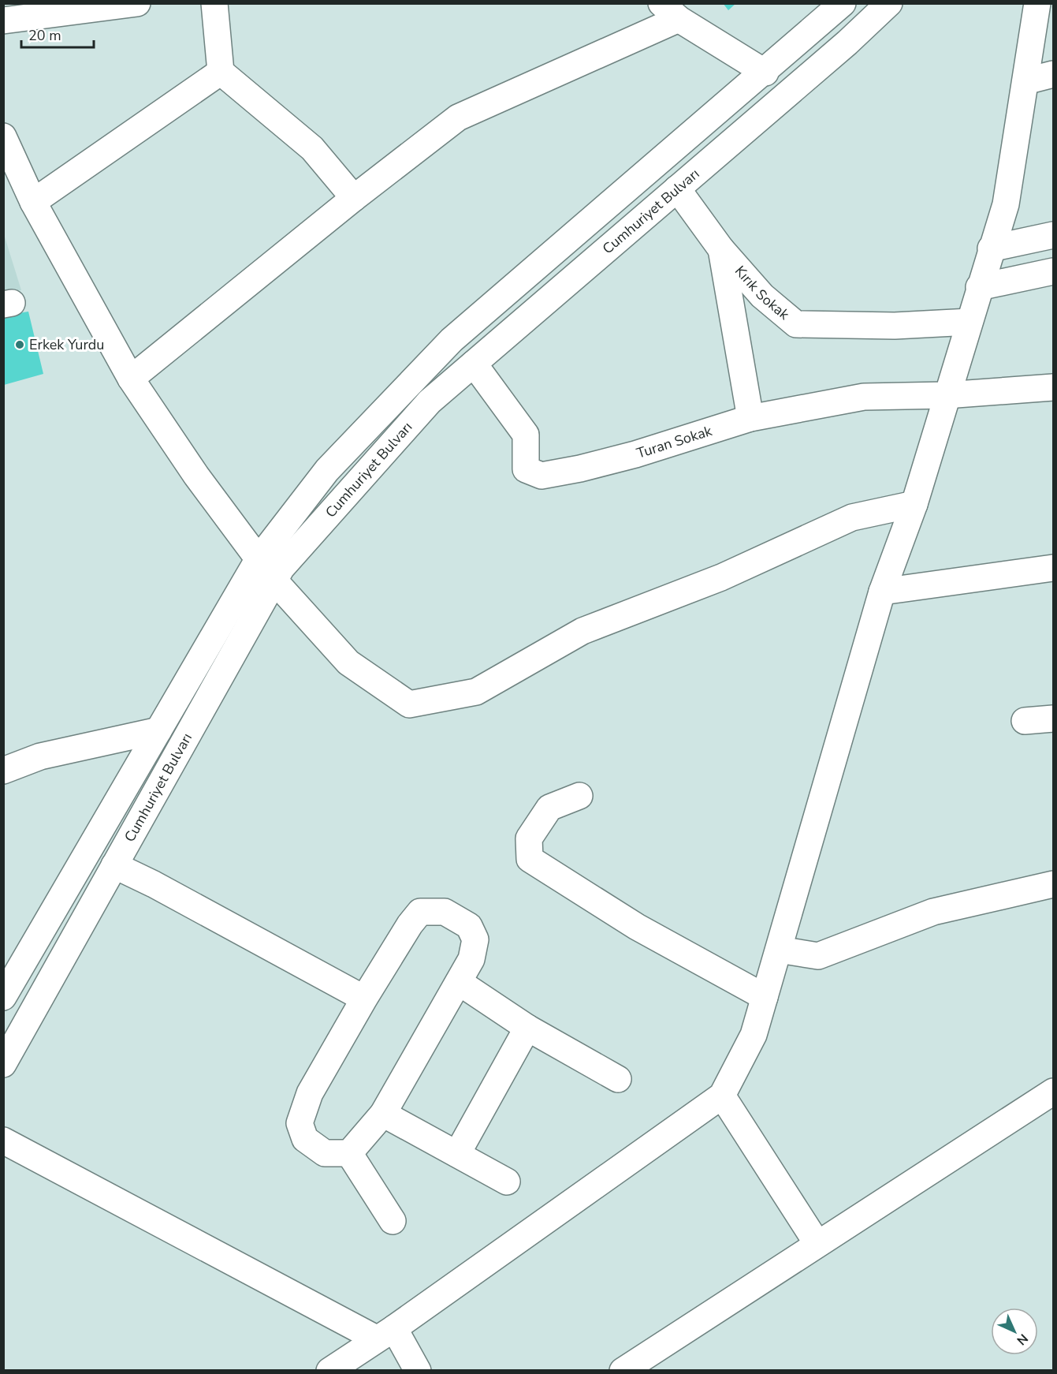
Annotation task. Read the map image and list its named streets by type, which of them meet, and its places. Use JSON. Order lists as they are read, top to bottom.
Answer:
{
  "streets": {
    "street": ["Cumhuriyet Bulvarı", "Kırık Sokak", "Turan Sokak"]
  },
  "crossings": [
    ["Cumhuriyet Bulvarı", "Kırık Sokak"],
    ["Cumhuriyet Bulvarı", "Turan Sokak"]
  ],
  "places": ["Erkek Yurdu"],
  "scale_bar": "20 m",
  "north": "bottom right"
}
